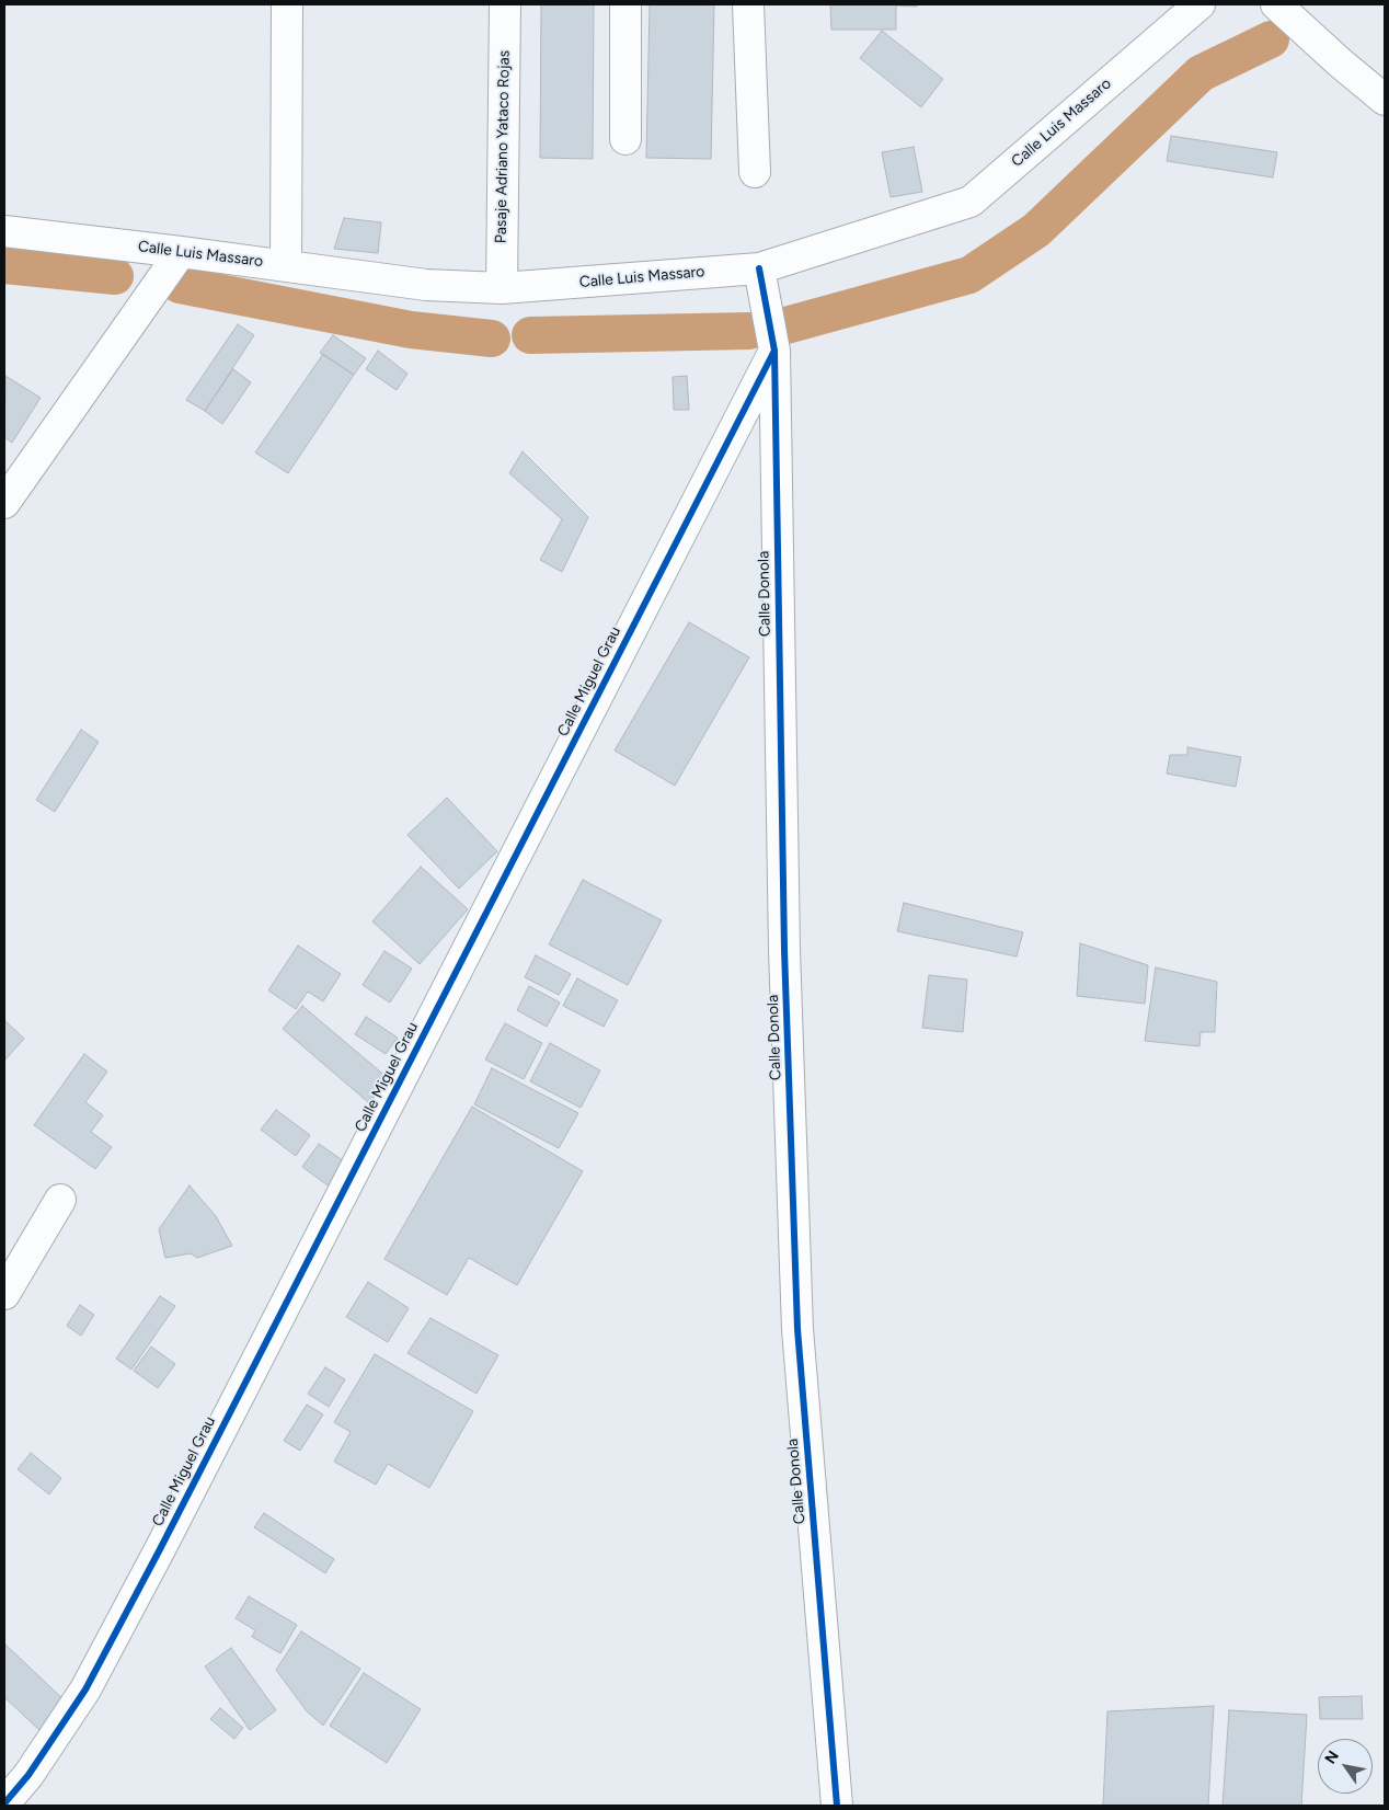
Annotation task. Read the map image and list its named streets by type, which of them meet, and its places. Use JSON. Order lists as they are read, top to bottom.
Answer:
{
  "streets": {
    "street": [
      "Calle Luis Massaro",
      "Pasaje Adriano Yataco Rojas",
      "Calle Donola",
      "Calle Miguel Grau"
    ]
  },
  "crossings": [
    ["Calle Luis Massaro", "Pasaje Adriano Yataco Rojas"],
    ["Calle Luis Massaro", "Calle Donola"],
    ["Calle Donola", "Calle Miguel Grau"]
  ],
  "north": "top left"
}
